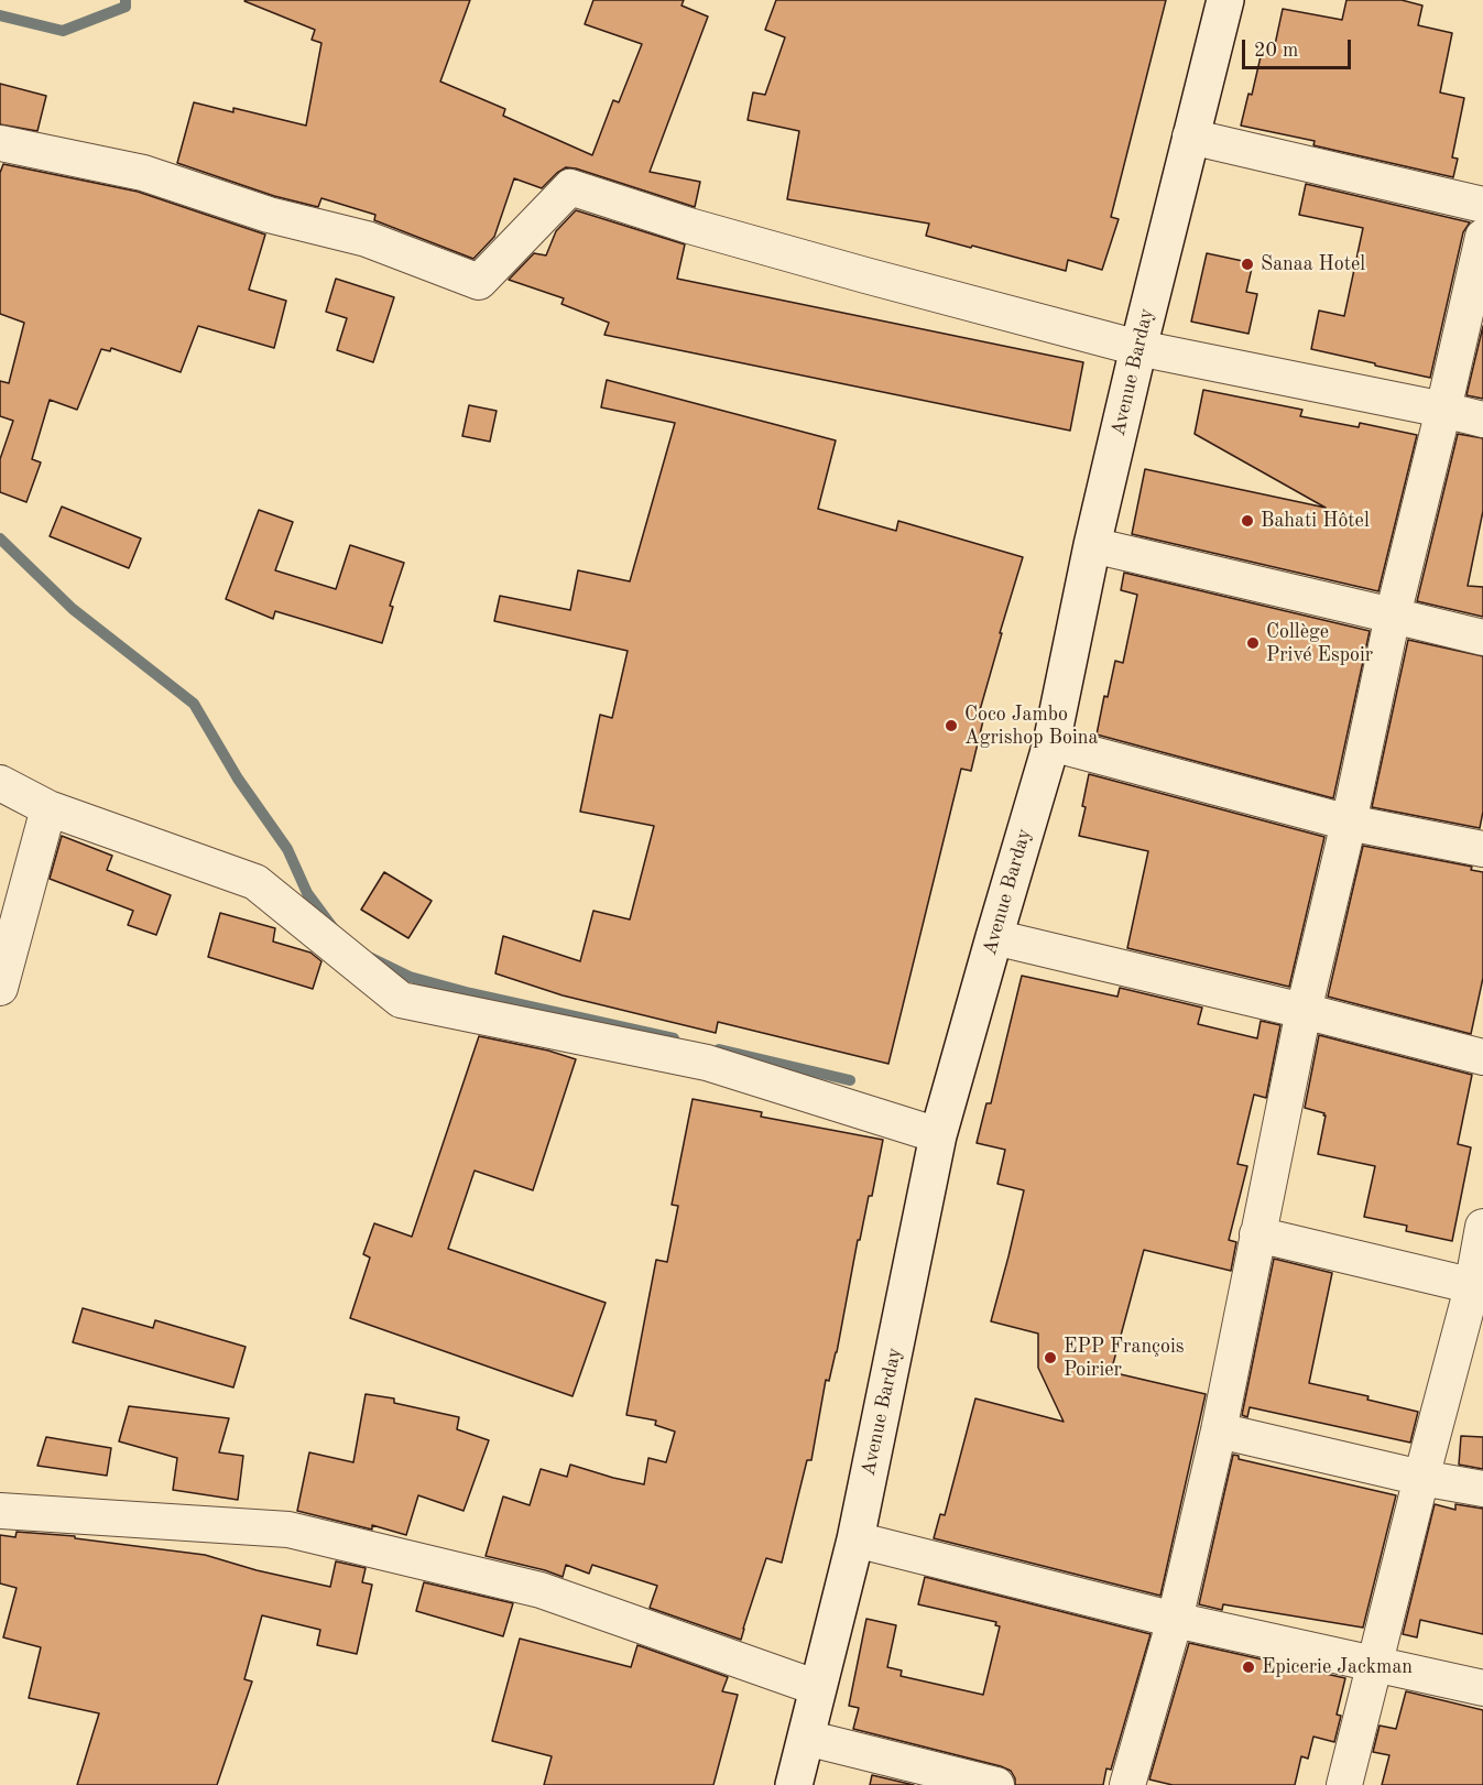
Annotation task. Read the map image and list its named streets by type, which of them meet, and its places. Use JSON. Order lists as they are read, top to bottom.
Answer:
{
  "streets": {
    "main road": ["Avenue Barday"]
  },
  "places": [
    "Sanaa Hotel",
    "Bahati Hôtel",
    "Collège Privé Espoir",
    "Coco Jambo Agrishop Boina",
    "EPP François Poirier",
    "Epicerie Jackman"
  ],
  "scale_bar": "20 m"
}
